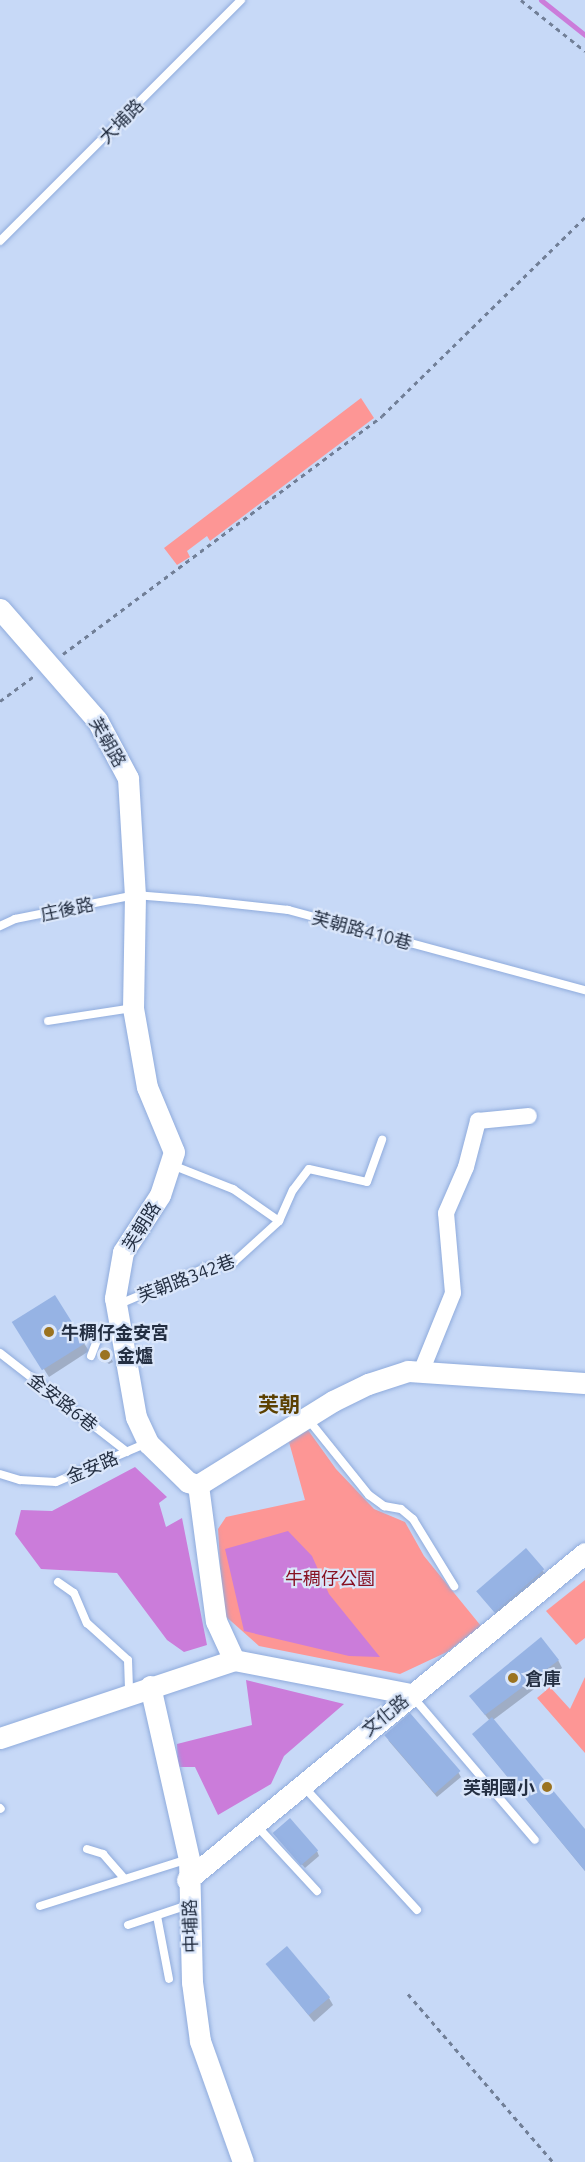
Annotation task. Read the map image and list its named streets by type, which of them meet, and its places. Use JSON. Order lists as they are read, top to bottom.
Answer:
{
  "streets": {
    "street": ["芙朝路", "文化路", "中埔路"],
    "lane": [
      "大埔路",
      "庄後路",
      "芙朝路410巷",
      "芙朝路342巷",
      "金安路6巷",
      "金安路"
    ]
  },
  "crossings": [
    ["芙朝路", "庄後路"],
    ["芙朝路", "芙朝路410巷"],
    ["芙朝路", "芙朝路342巷"],
    ["芙朝路", "金安路"],
    ["庄後路", "芙朝路410巷"],
    ["金安路6巷", "金安路"],
    ["文化路", "中埔路"]
  ],
  "districts": ["芙朝"],
  "parks": ["牛稠仔公園"],
  "places": [
    "牛稠仔金安宮",
    "金爐",
    "倉庫",
    "芙朝國小"
  ]
}
